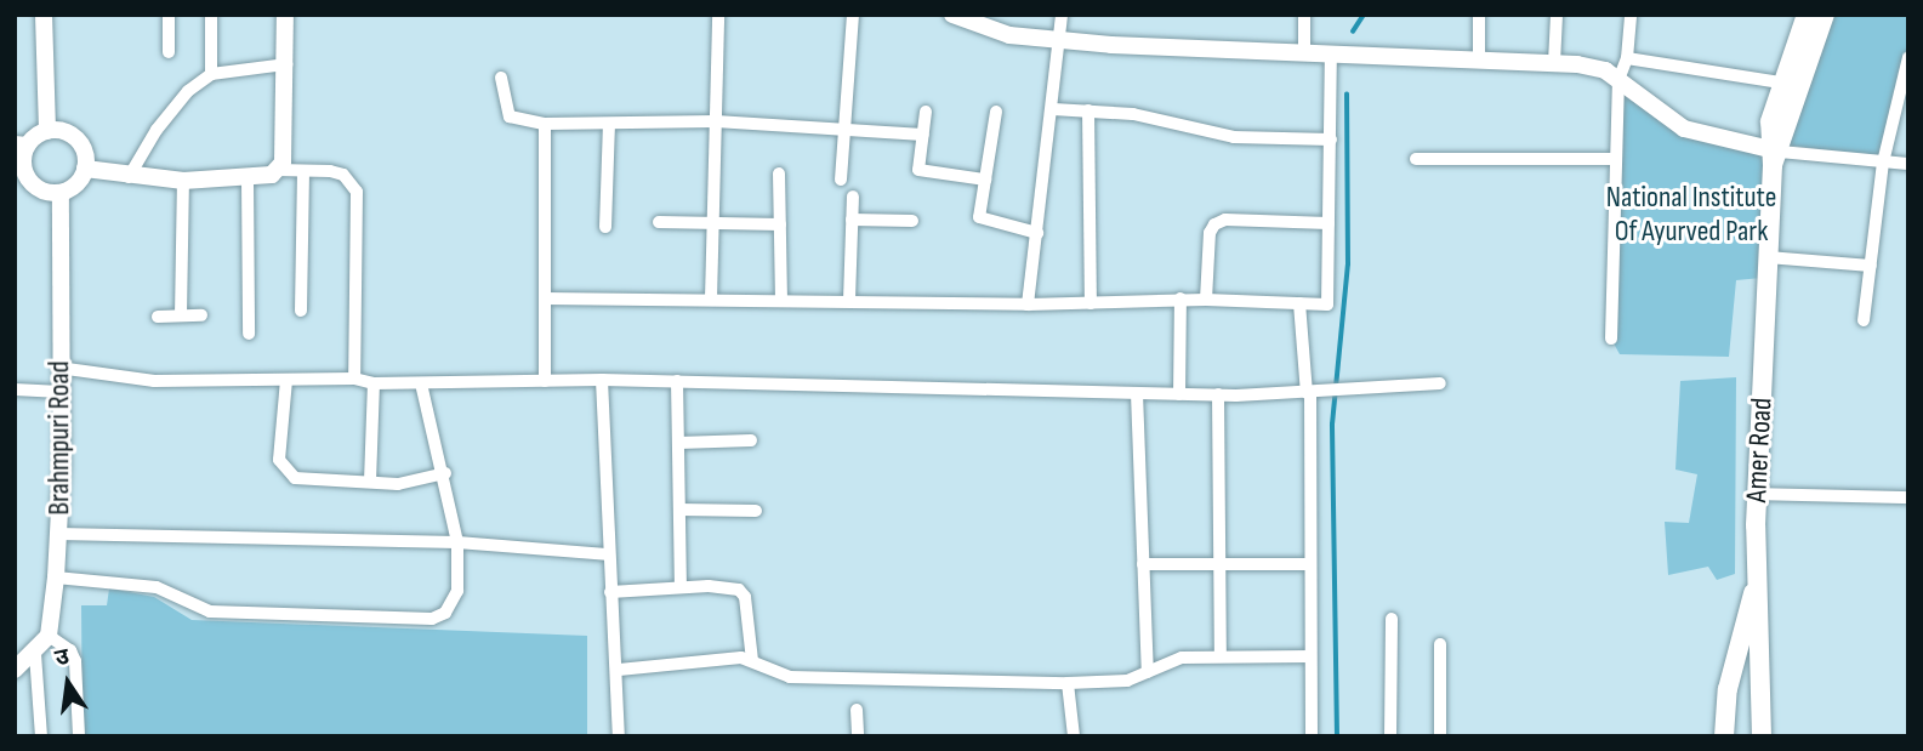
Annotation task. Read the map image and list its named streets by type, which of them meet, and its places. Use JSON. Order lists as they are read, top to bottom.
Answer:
{
  "streets": {
    "main road": ["Amer Road"],
    "street": ["Brahmpuri Road"]
  },
  "parks": ["National Institute Of Ayurved Park"],
  "north": "top"
}
